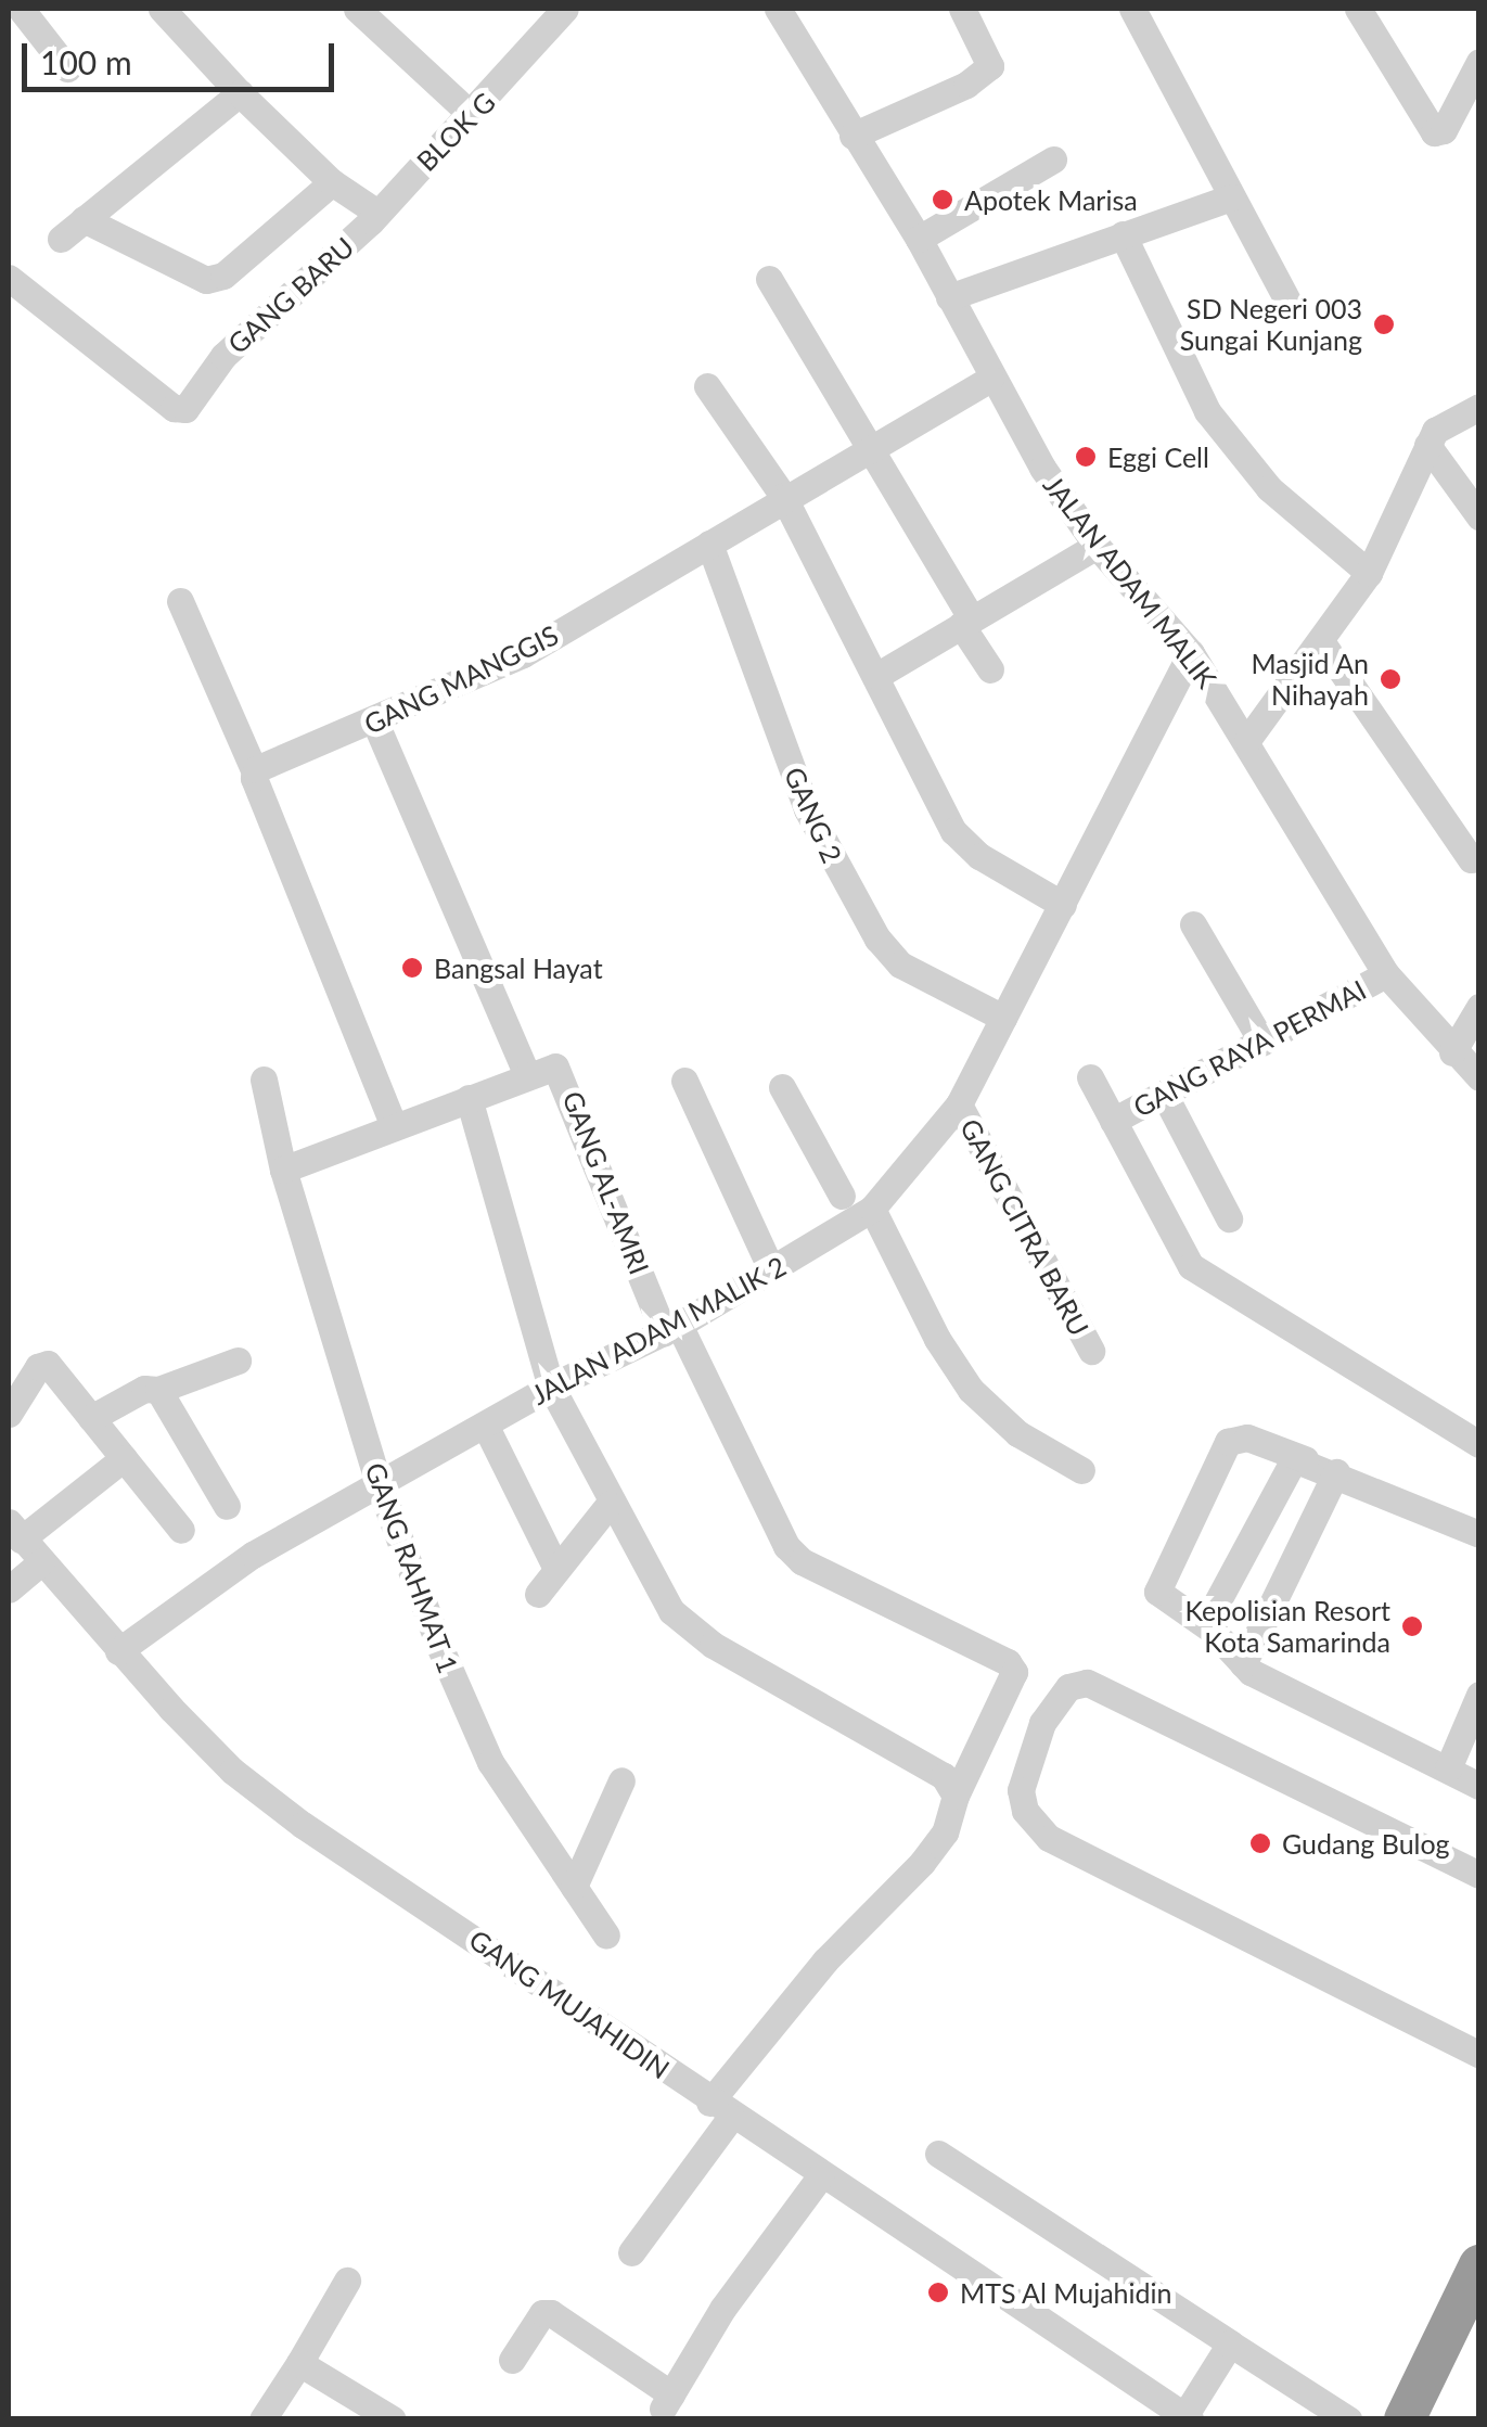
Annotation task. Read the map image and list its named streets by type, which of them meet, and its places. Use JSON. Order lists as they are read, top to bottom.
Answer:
{
  "streets": {
    "street": [
      "BLOK G",
      "GANG BARU",
      "JALAN ADAM MALIK",
      "GANG MANGGIS",
      "GANG 2",
      "GANG RAYA PERMAI",
      "GANG AL-AMRI",
      "GANG CITRA BARU",
      "JALAN ADAM MALIK 2",
      "GANG RAHMAT 1",
      "GANG MUJAHIDIN"
    ]
  },
  "crossings": [
    ["BLOK G", "GANG BARU"],
    ["JALAN ADAM MALIK", "GANG MANGGIS"],
    ["JALAN ADAM MALIK", "GANG RAYA PERMAI"],
    ["JALAN ADAM MALIK", "JALAN ADAM MALIK 2"],
    ["GANG MANGGIS", "GANG 2"],
    ["GANG 2", "JALAN ADAM MALIK 2"],
    ["GANG AL-AMRI", "JALAN ADAM MALIK 2"],
    ["GANG AL-AMRI", "GANG RAHMAT 1"],
    ["GANG CITRA BARU", "JALAN ADAM MALIK 2"],
    ["JALAN ADAM MALIK 2", "GANG RAHMAT 1"],
    ["JALAN ADAM MALIK 2", "GANG MUJAHIDIN"]
  ],
  "places": [
    "Apotek Marisa",
    "SD Negeri 003 Sungai Kunjang",
    "Eggi Cell",
    "Masjid An Nihayah",
    "Bangsal Hayat",
    "Kepolisian Resort Kota Samarinda",
    "Gudang Bulog",
    "MTS Al Mujahidin"
  ],
  "scale_bar": "100 m"
}
